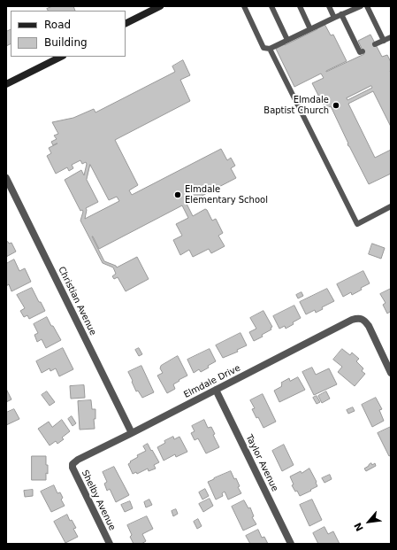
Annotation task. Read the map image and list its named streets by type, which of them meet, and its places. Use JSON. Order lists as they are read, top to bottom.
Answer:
{
  "streets": {
    "street": [
      "Christian Avenue",
      "Elmdale Drive",
      "Taylor Avenue",
      "Shelby Avenue"
    ]
  },
  "crossings": [
    ["Christian Avenue", "Elmdale Drive"],
    ["Elmdale Drive", "Taylor Avenue"],
    ["Elmdale Drive", "Shelby Avenue"]
  ],
  "places": ["Elmdale Baptist Church", "Elmdale Elementary School"],
  "legend": ["Road", "Building"],
  "north": "bottom left"
}
